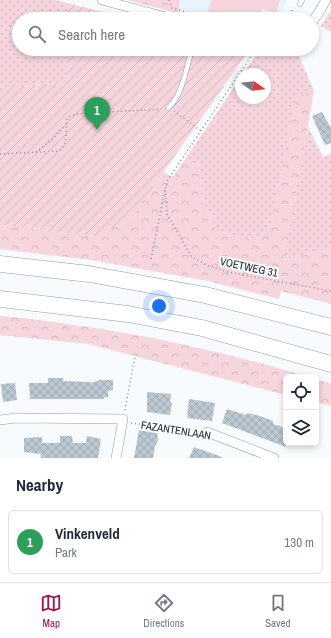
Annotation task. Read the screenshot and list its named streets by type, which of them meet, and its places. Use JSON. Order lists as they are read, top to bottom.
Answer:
{
  "streets": {
    "street": ["FAZANTENLAAN"],
    "path": ["VOETWEG 31"]
  },
  "north": "right",
  "page": {
    "search": "Search here",
    "pins": "1",
    "heading": "Nearby",
    "list": [
      {
        "mark": "1",
        "name": "Vinkenveld",
        "note": "Park",
        "value": "130 m"
      }
    ],
    "nav": ["Map", "Directions", "Saved"]
  }
}
